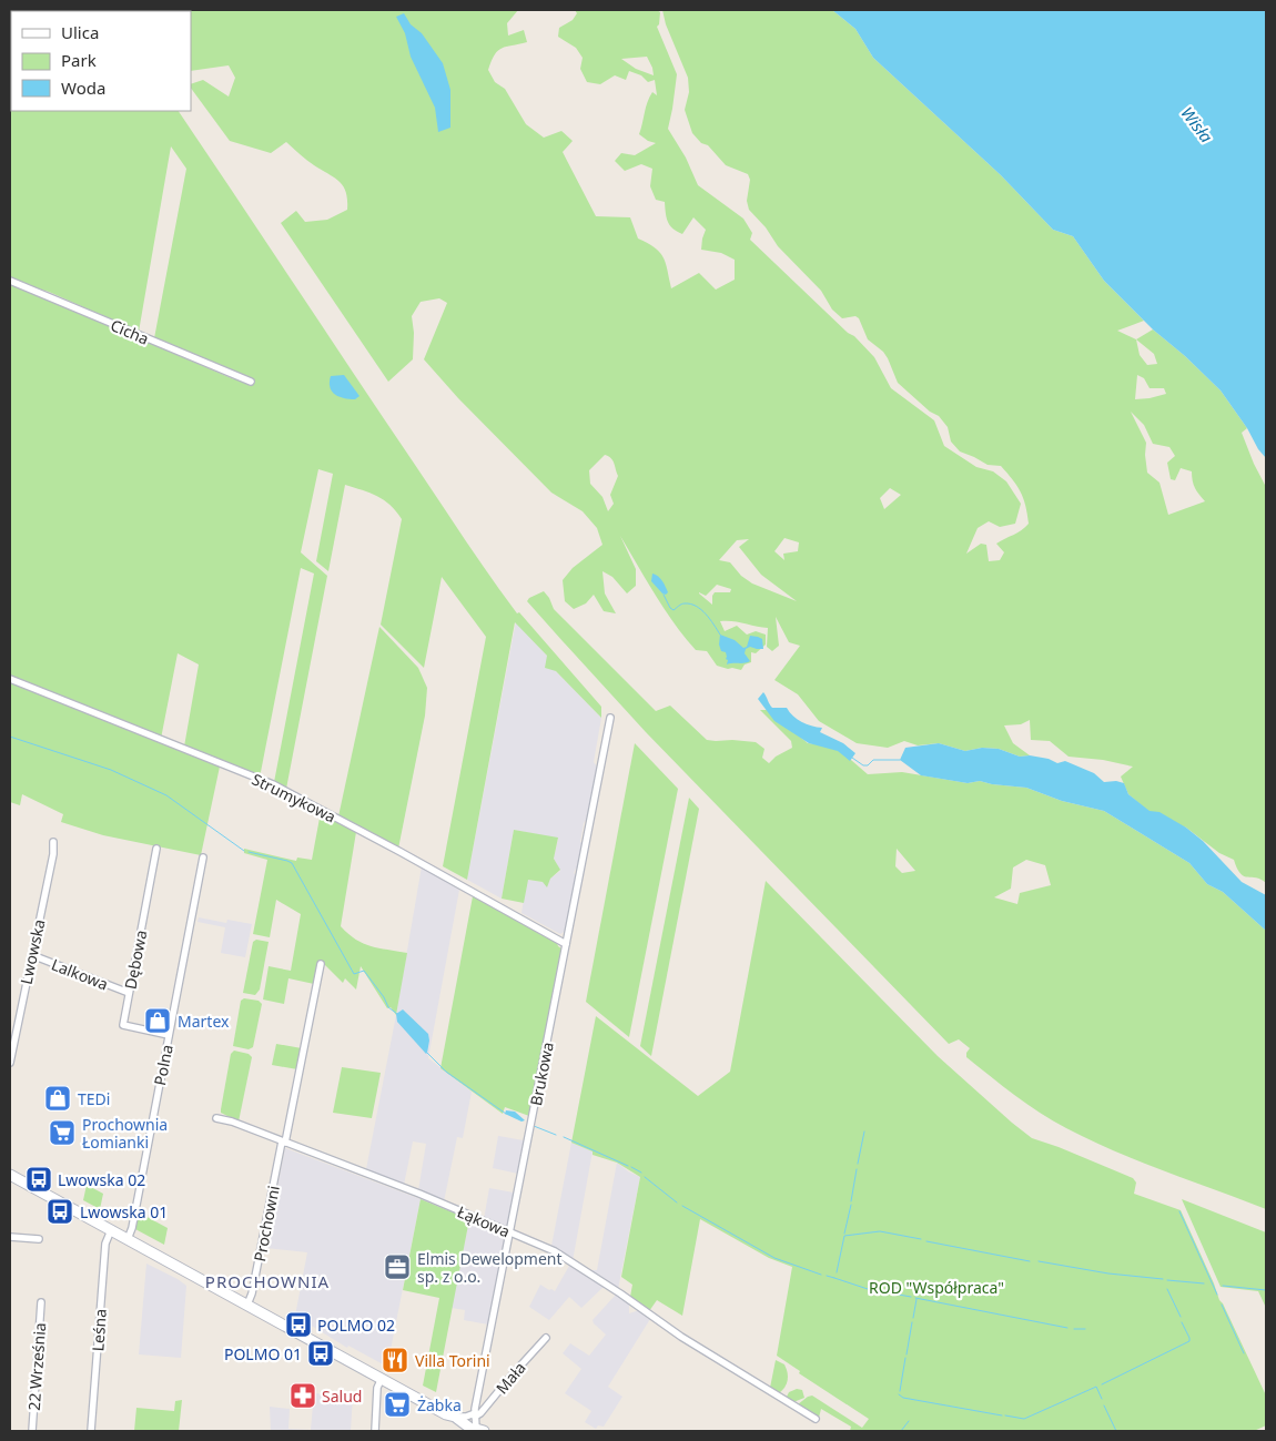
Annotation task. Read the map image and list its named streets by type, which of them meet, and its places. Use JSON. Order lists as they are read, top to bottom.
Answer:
{
  "streets": {
    "street": [
      "Cicha",
      "Strumykowa",
      "Lwowska",
      "Dębowa",
      "Lalkowa",
      "Polna",
      "Brukowa",
      "Łąkowa",
      "Prochowni",
      "Leśna",
      "22 Września",
      "Mała"
    ]
  },
  "crossings": [
    ["Strumykowa", "Brukowa"],
    ["Lwowska", "Lalkowa"],
    ["Dębowa", "Lalkowa"],
    ["Dębowa", "Polna"],
    ["Brukowa", "Łąkowa"],
    ["Brukowa", "Mała"],
    ["Łąkowa", "Prochowni"]
  ],
  "districts": ["PROCHOWNIA"],
  "water": ["Wisła"],
  "parks": ["ROD \"Współpraca\""],
  "places": {
    "shop": ["Martex", "TEDi"],
    "supermarket": ["Prochownia Łomianki", "Żabka"],
    "bus stop": [
      "Lwowska 02",
      "Lwowska 01",
      "POLMO 02",
      "POLMO 01"
    ],
    "office": ["Elmis Dewelopment sp. z o.o."],
    "restaurant": ["Villa Torini"],
    "pharmacy": ["Salud"]
  },
  "legend": ["Ulica", "Park", "Woda"]
}
